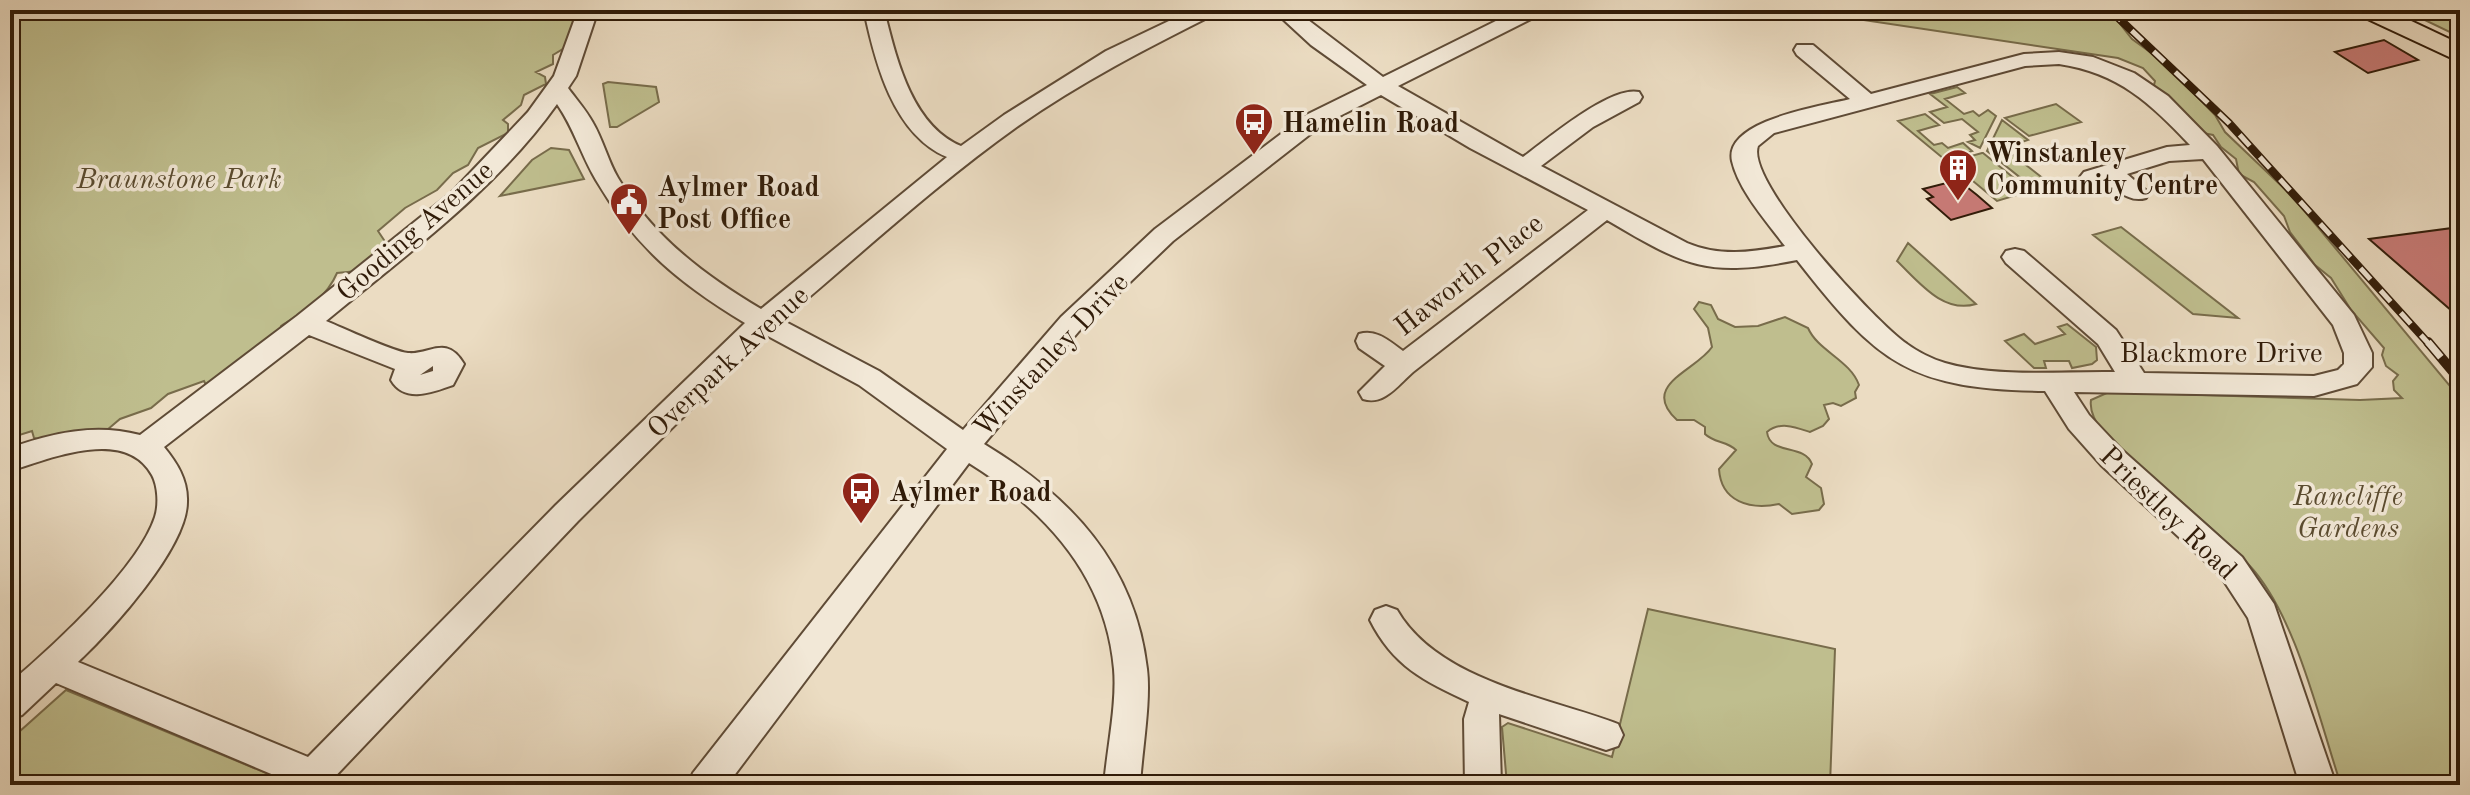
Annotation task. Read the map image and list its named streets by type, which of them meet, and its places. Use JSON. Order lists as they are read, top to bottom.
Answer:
{
  "streets": {
    "street": [
      "Gooding Avenue",
      "Haworth Place",
      "Blackmore Drive",
      "Winstanley Drive",
      "Overpark Avenue",
      "Priestley Road"
    ]
  },
  "crossings": [
    ["Blackmore Drive", "Priestley Road"]
  ],
  "parks": ["Braunstone Park", "Rancliffe Gardens"],
  "places": {
    "bus stop": ["Hamelin Road", "Aylmer Road"],
    "building": ["Winstanley Community Centre"],
    "public building": ["Aylmer Road Post Office"]
  }
}
